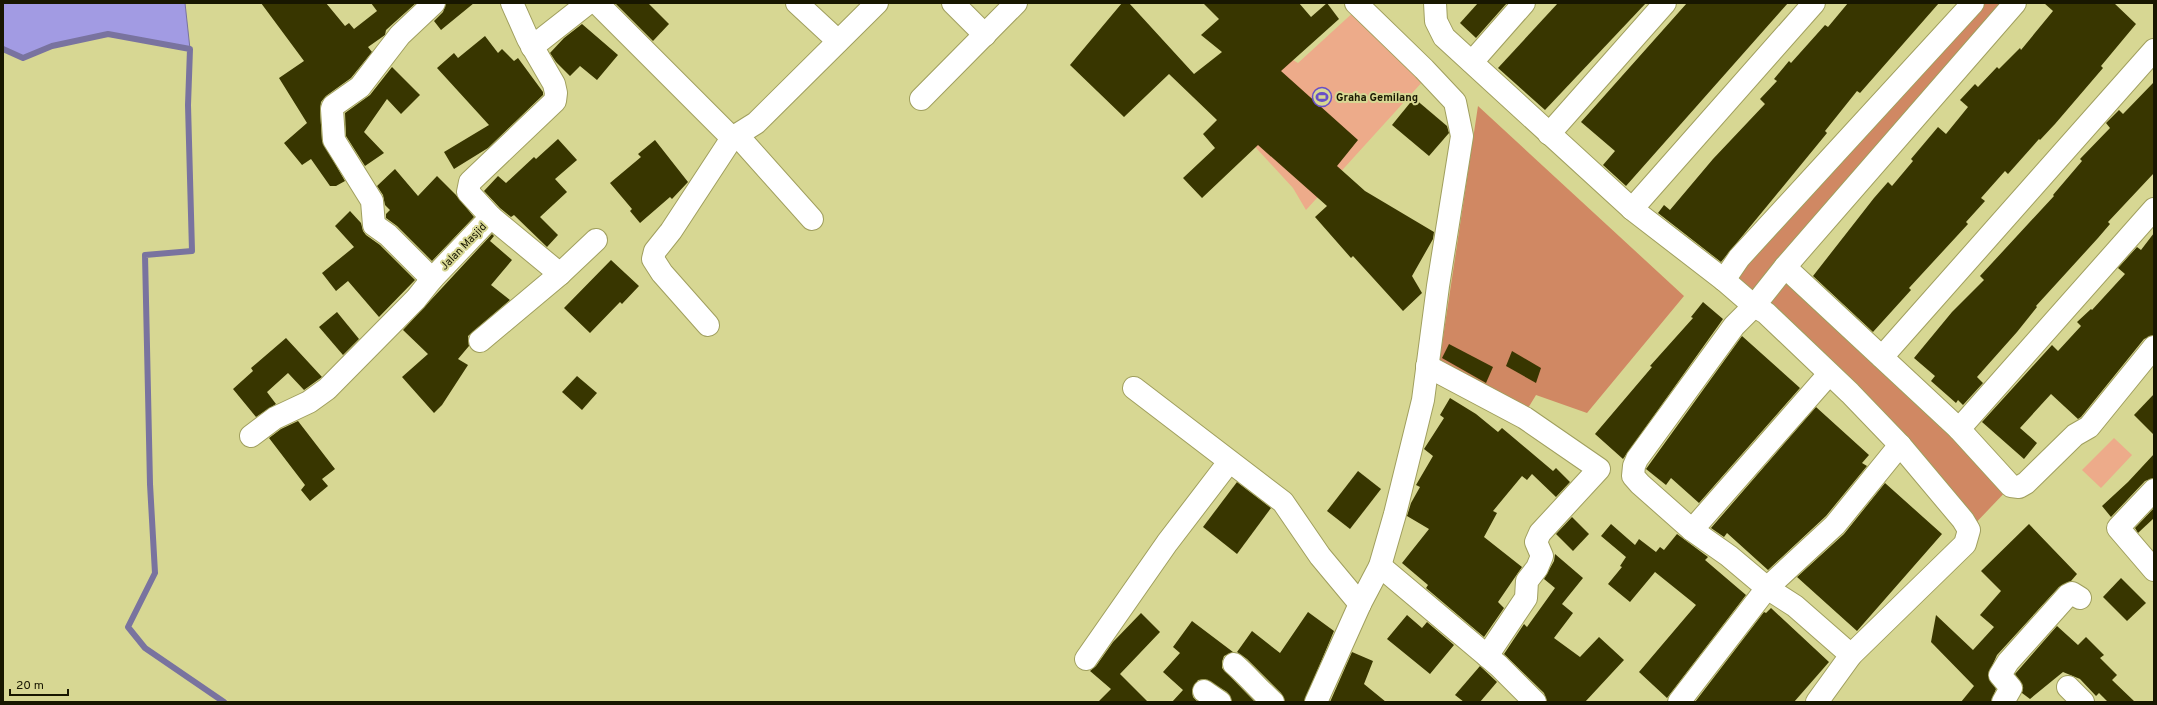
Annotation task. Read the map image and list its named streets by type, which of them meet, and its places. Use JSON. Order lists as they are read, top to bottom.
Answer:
{
  "streets": {
    "street": ["Jalan Masjid"]
  },
  "places": {
    "sports": ["Graha Gemilang"]
  },
  "scale_bar": "20 m"
}
